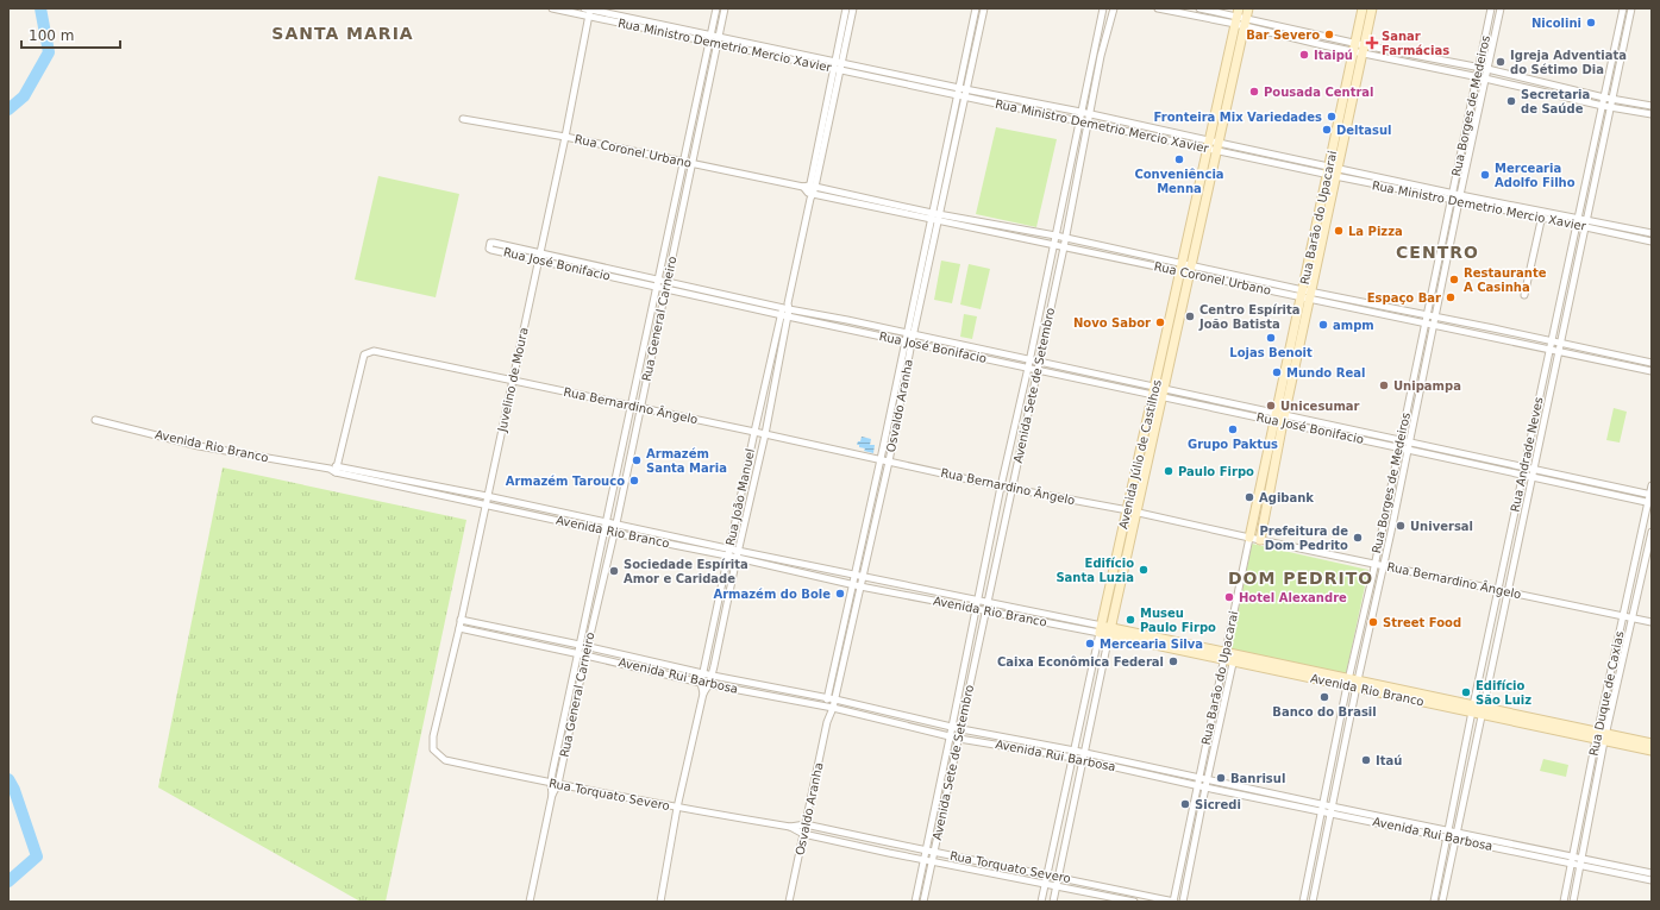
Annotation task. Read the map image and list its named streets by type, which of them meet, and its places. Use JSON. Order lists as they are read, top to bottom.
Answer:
{
  "streets": {
    "street": [
      "Rua Ministro Demetrio Mercio Xavier",
      "Rua Borges de Medeiros",
      "Rua Coronel Urbano",
      "Rua Barão do Upacarai",
      "Rua José Bonifacio",
      "Rua General Carneiro",
      "Juvelino de Moura",
      "Avenida Sete de Setembro",
      "Rua Bernardino Ângelo",
      "Osvaldo Aranha",
      "Avenida Rio Branco",
      "Avenida Júlio de Castilhos",
      "Rua Andrade Neves",
      "Rua João Manuel",
      "Avenida Rui Barbosa",
      "Rua Duque de Caxias",
      "Rua Torquato Severo"
    ]
  },
  "crossings": [
    ["Rua Ministro Demetrio Mercio Xavier", "Rua Borges de Medeiros"],
    ["Rua Ministro Demetrio Mercio Xavier", "Rua Barão do Upacarai"],
    ["Rua Ministro Demetrio Mercio Xavier", "Rua General Carneiro"],
    ["Rua Ministro Demetrio Mercio Xavier", "Juvelino de Moura"],
    ["Rua Ministro Demetrio Mercio Xavier", "Avenida Sete de Setembro"],
    ["Rua Ministro Demetrio Mercio Xavier", "Osvaldo Aranha"],
    ["Rua Ministro Demetrio Mercio Xavier", "Avenida Júlio de Castilhos"],
    ["Rua Ministro Demetrio Mercio Xavier", "Rua Andrade Neves"],
    ["Rua Ministro Demetrio Mercio Xavier", "Rua João Manuel"],
    ["Rua Borges de Medeiros", "Rua Coronel Urbano"],
    ["Rua Borges de Medeiros", "Rua José Bonifacio"],
    ["Rua Borges de Medeiros", "Rua Bernardino Ângelo"],
    ["Rua Borges de Medeiros", "Avenida Rio Branco"],
    ["Rua Borges de Medeiros", "Avenida Rui Barbosa"],
    ["Rua Coronel Urbano", "Rua Barão do Upacarai"],
    ["Rua Coronel Urbano", "Rua General Carneiro"],
    ["Rua Coronel Urbano", "Juvelino de Moura"],
    ["Rua Coronel Urbano", "Avenida Sete de Setembro"],
    ["Rua Coronel Urbano", "Osvaldo Aranha"],
    ["Rua Coronel Urbano", "Avenida Júlio de Castilhos"],
    ["Rua Coronel Urbano", "Rua Andrade Neves"],
    ["Rua Coronel Urbano", "Rua João Manuel"],
    ["Rua Barão do Upacarai", "Rua José Bonifacio"],
    ["Rua Barão do Upacarai", "Rua Bernardino Ângelo"],
    ["Rua Barão do Upacarai", "Avenida Rio Branco"],
    ["Rua Barão do Upacarai", "Avenida Rui Barbosa"],
    ["Rua Barão do Upacarai", "Rua Torquato Severo"],
    ["Rua José Bonifacio", "Rua General Carneiro"],
    ["Rua José Bonifacio", "Juvelino de Moura"],
    ["Rua José Bonifacio", "Avenida Sete de Setembro"],
    ["Rua José Bonifacio", "Osvaldo Aranha"],
    ["Rua José Bonifacio", "Avenida Júlio de Castilhos"],
    ["Rua José Bonifacio", "Rua Andrade Neves"],
    ["Rua José Bonifacio", "Rua João Manuel"],
    ["Rua José Bonifacio", "Rua Duque de Caxias"],
    ["Rua General Carneiro", "Rua Bernardino Ângelo"],
    ["Rua General Carneiro", "Avenida Rio Branco"],
    ["Rua General Carneiro", "Avenida Rui Barbosa"],
    ["Rua General Carneiro", "Rua Torquato Severo"],
    ["Juvelino de Moura", "Rua Bernardino Ângelo"],
    ["Juvelino de Moura", "Avenida Rio Branco"],
    ["Juvelino de Moura", "Avenida Rui Barbosa"],
    ["Juvelino de Moura", "Rua Torquato Severo"],
    ["Avenida Sete de Setembro", "Rua Bernardino Ângelo"],
    ["Avenida Sete de Setembro", "Avenida Rio Branco"],
    ["Avenida Sete de Setembro", "Avenida Rui Barbosa"],
    ["Avenida Sete de Setembro", "Rua Torquato Severo"],
    ["Rua Bernardino Ângelo", "Osvaldo Aranha"],
    ["Rua Bernardino Ângelo", "Avenida Rio Branco"],
    ["Rua Bernardino Ângelo", "Avenida Júlio de Castilhos"],
    ["Rua Bernardino Ângelo", "Rua Andrade Neves"],
    ["Rua Bernardino Ângelo", "Rua João Manuel"],
    ["Rua Bernardino Ângelo", "Rua Duque de Caxias"],
    ["Osvaldo Aranha", "Avenida Rio Branco"],
    ["Osvaldo Aranha", "Avenida Rui Barbosa"],
    ["Osvaldo Aranha", "Rua Torquato Severo"],
    ["Avenida Rio Branco", "Avenida Júlio de Castilhos"],
    ["Avenida Rio Branco", "Rua Andrade Neves"],
    ["Avenida Rio Branco", "Rua João Manuel"],
    ["Avenida Rio Branco", "Rua Duque de Caxias"],
    ["Avenida Júlio de Castilhos", "Avenida Rui Barbosa"],
    ["Avenida Júlio de Castilhos", "Rua Torquato Severo"],
    ["Rua Andrade Neves", "Avenida Rui Barbosa"],
    ["Rua João Manuel", "Avenida Rui Barbosa"],
    ["Rua João Manuel", "Rua Torquato Severo"],
    ["Avenida Rui Barbosa", "Rua Duque de Caxias"]
  ],
  "districts": ["SANTA MARIA", "CENTRO", "DOM PEDRITO"],
  "places": {
    "other": [
      "Nicolini",
      "Bar Severo",
      "Itaipú",
      "Igreja Adventiata do Sétimo Dia",
      "Pousada Central",
      "Secretaria de Saúde",
      "Fronteira Mix Variedades",
      "Deltasul",
      "Conveniência Menna",
      "Mercearia Adolfo Filho",
      "La Pizza",
      "Restaurante A Casinha",
      "Espaço Bar",
      "Centro Espírita João Batista",
      "Novo Sabor",
      "ampm",
      "Lojas Benoit",
      "Mundo Real",
      "Unipampa",
      "Unicesumar",
      "Grupo Paktus",
      "Armazém Santa Maria",
      "Paulo Firpo",
      "Armazém Tarouco",
      "Agibank",
      "Universal",
      "Prefeitura de Dom Pedrito",
      "Edifício Santa Luzia",
      "Sociedade Espírita Amor e Caridade",
      "Armazém do Bole",
      "Hotel Alexandre",
      "Museu Paulo Firpo",
      "Street Food",
      "Mercearia Silva",
      "Caixa Econômica Federal",
      "Edifício São Luiz",
      "Banco do Brasil",
      "Itaú",
      "Banrisul",
      "Sicredi"
    ],
    "health": ["Sanar Farmácias"]
  },
  "scale_bar": "100 m"
}
